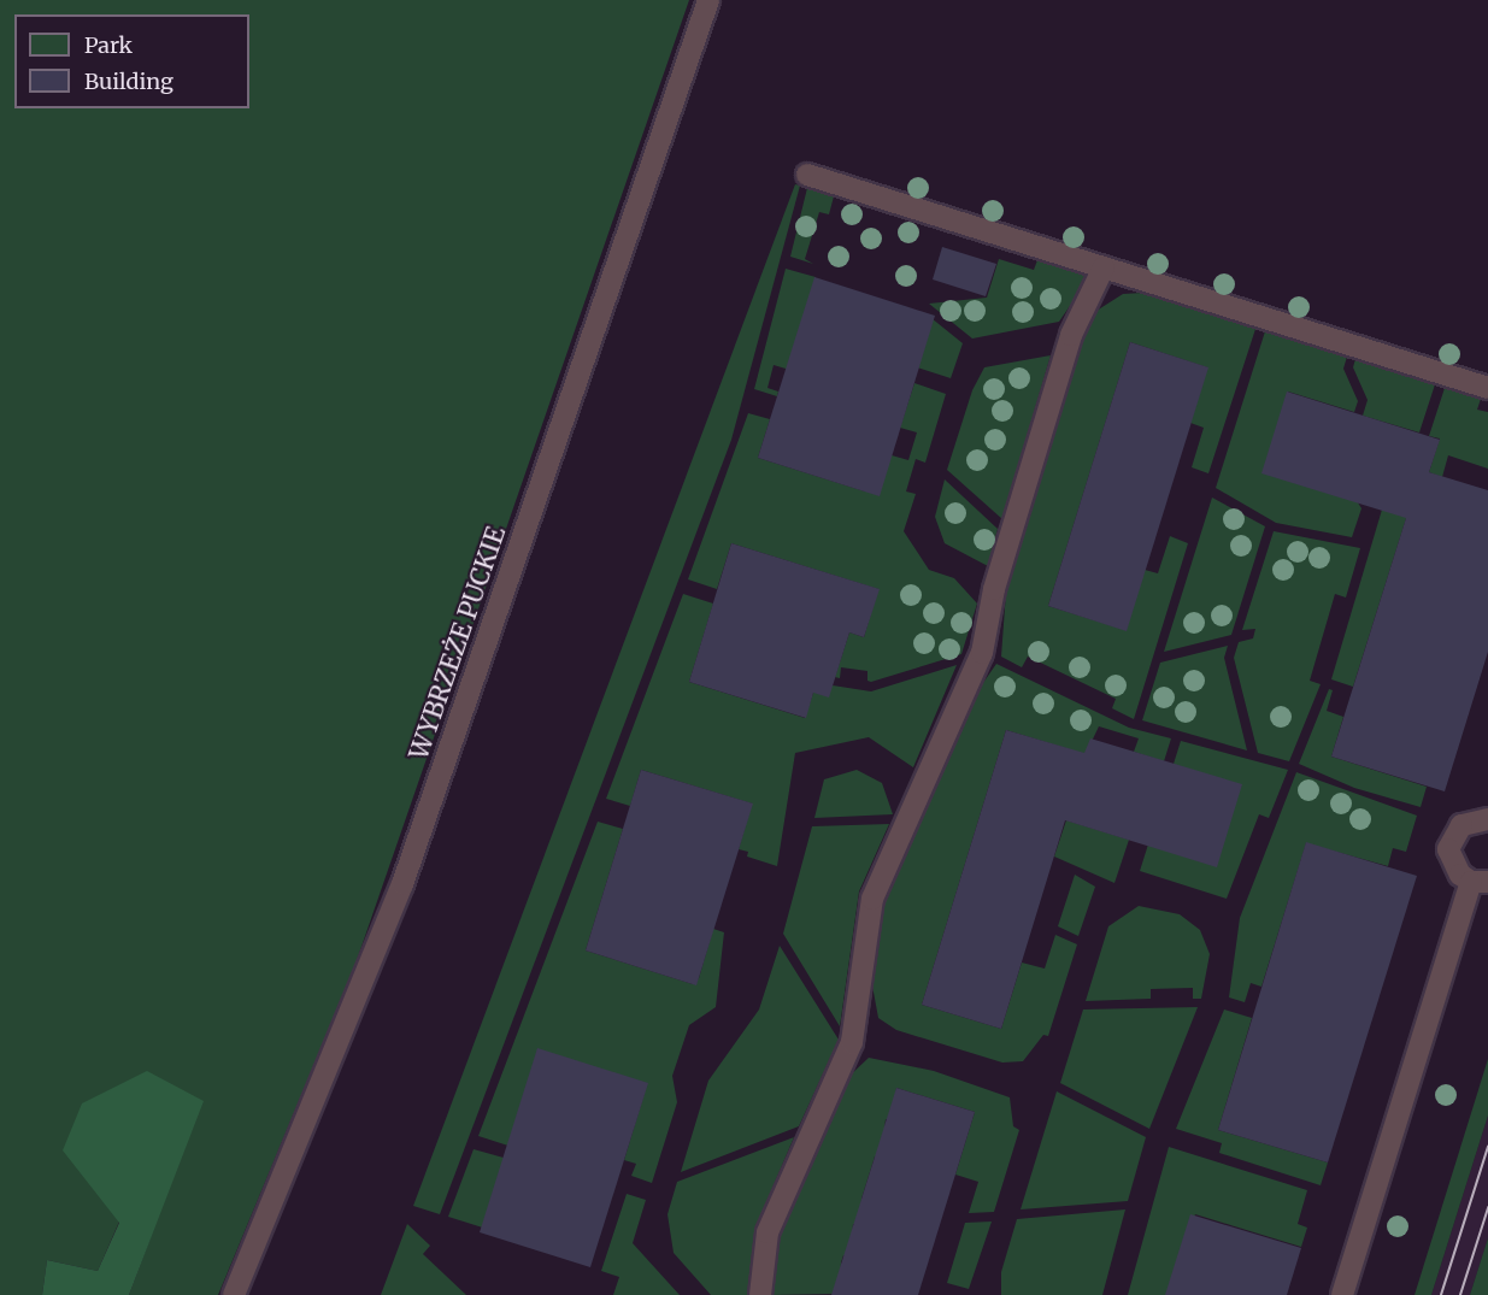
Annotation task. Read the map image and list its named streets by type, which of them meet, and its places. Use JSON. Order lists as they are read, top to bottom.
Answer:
{
  "streets": {
    "lane": ["WYBRZEŻE PUCKIE"]
  },
  "legend": ["Park", "Building"]
}
